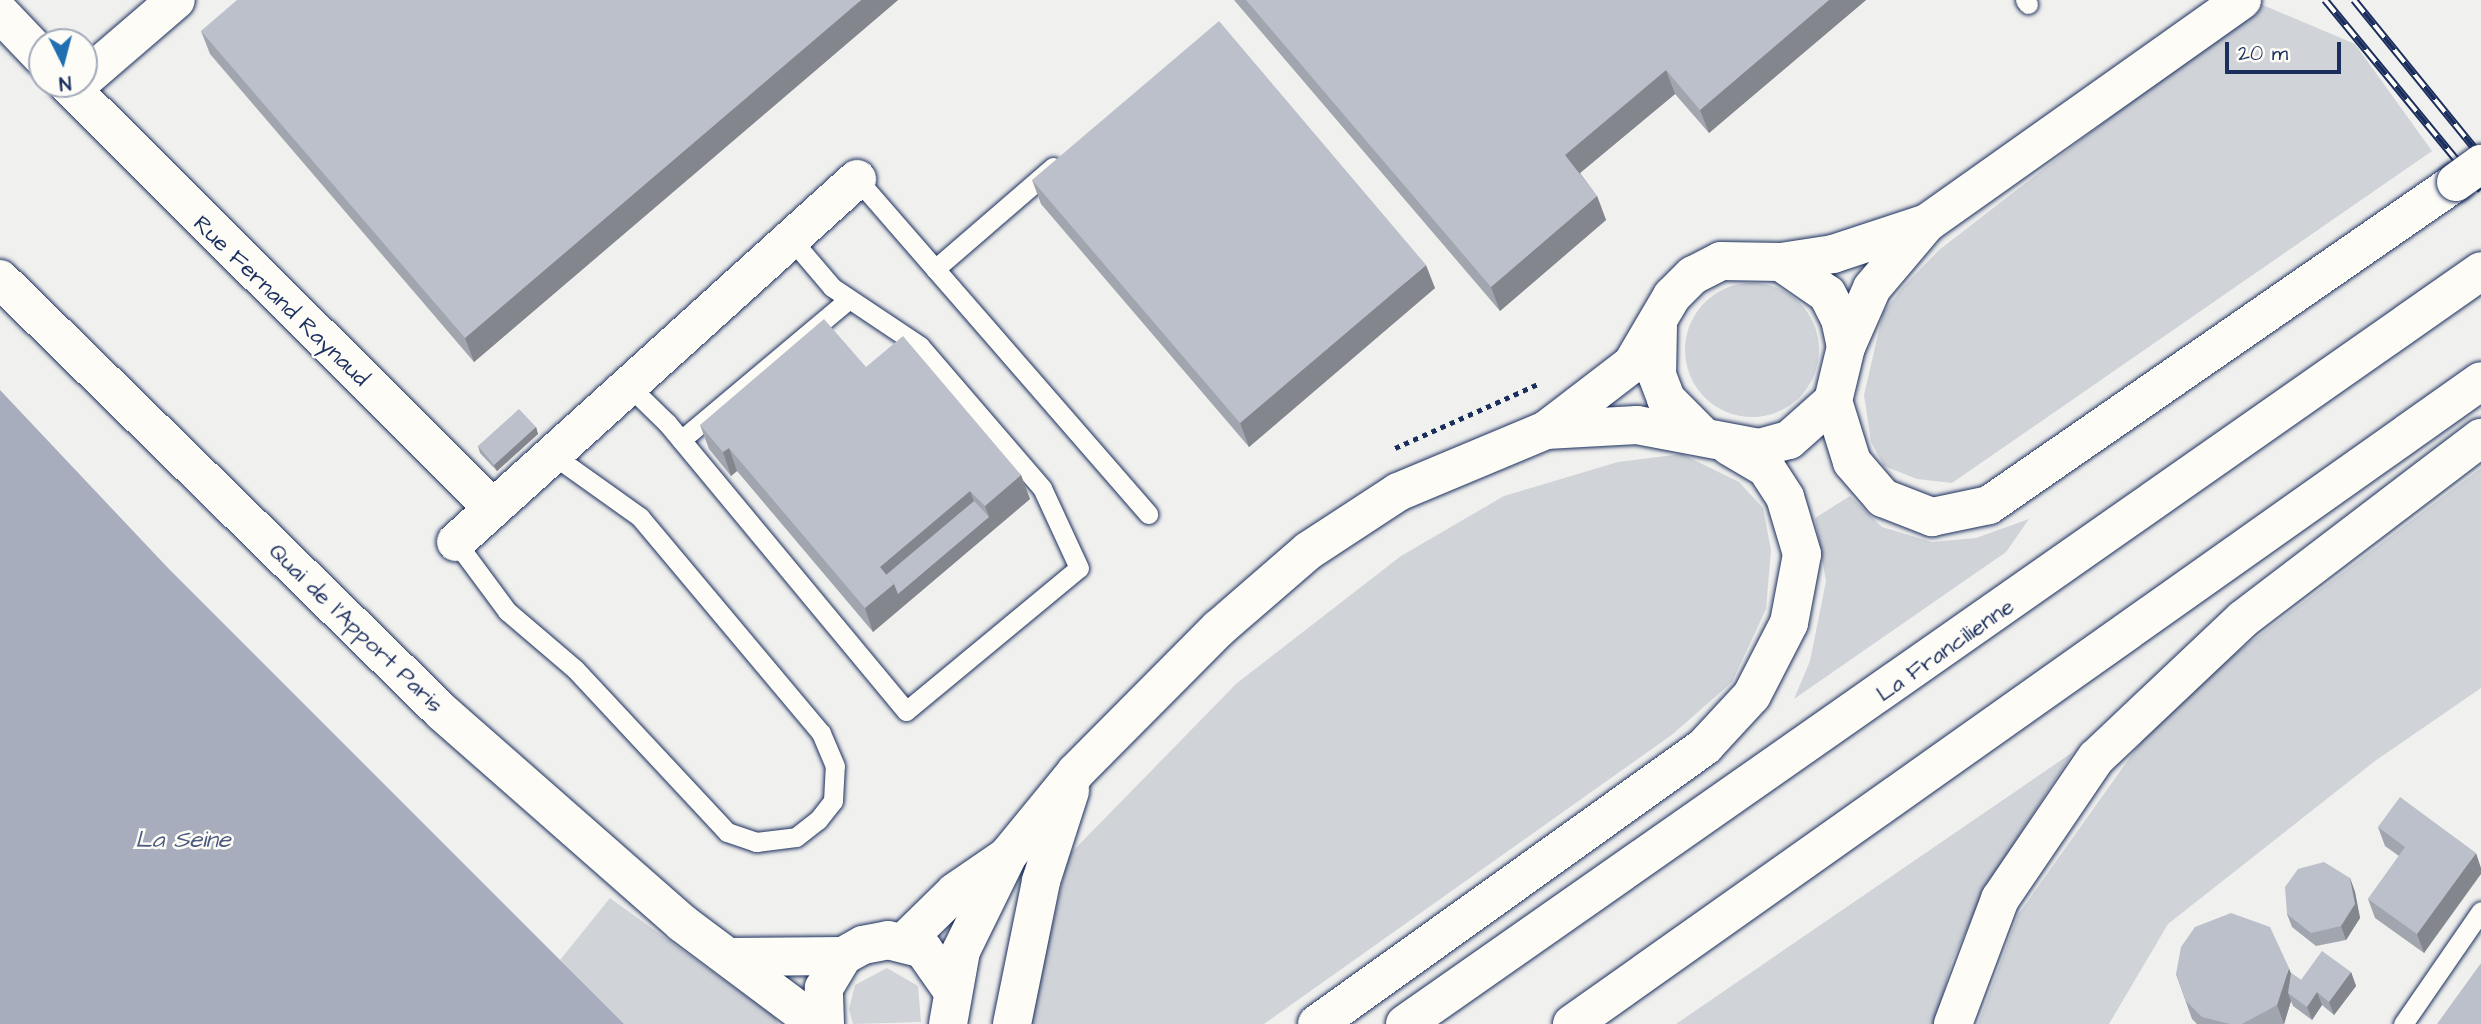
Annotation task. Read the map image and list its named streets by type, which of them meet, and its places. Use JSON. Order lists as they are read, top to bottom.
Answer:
{
  "streets": {
    "main road": ["Rue Fernand Raynaud", "Quai de l'Apport Paris", "La Francilienne"]
  },
  "water": ["La Seine"],
  "scale_bar": "20 m",
  "north": "bottom"
}
